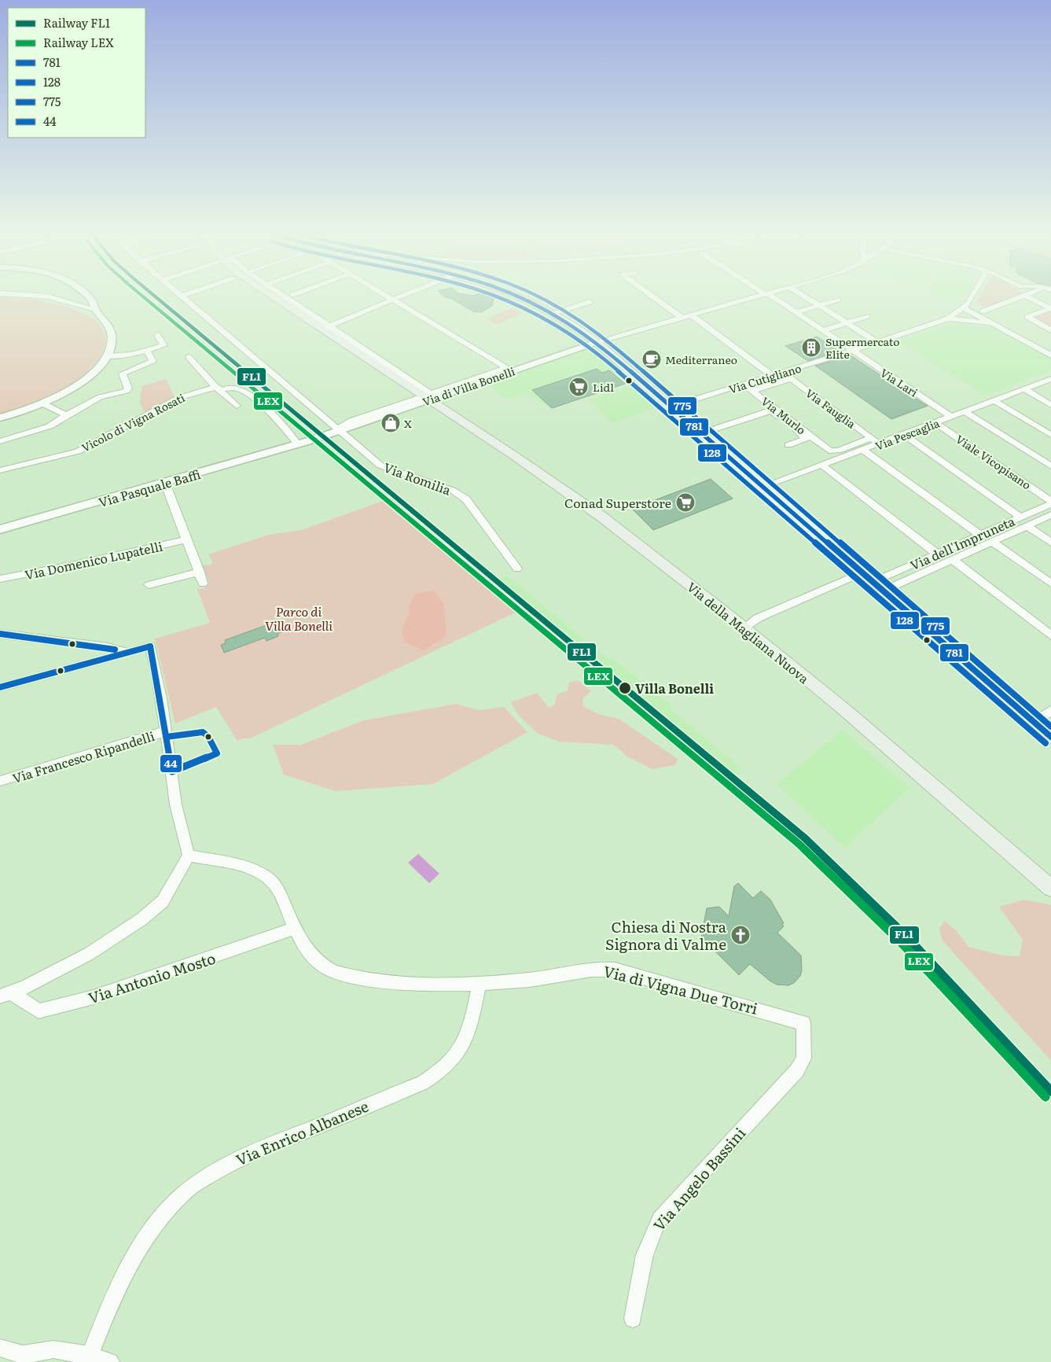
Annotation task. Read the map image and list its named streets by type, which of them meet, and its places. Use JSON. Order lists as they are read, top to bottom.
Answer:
{
  "streets": {
    "main road": ["Via della Magliana Nuova"],
    "street": [
      "Via Cutigliano",
      "Via Lari",
      "Via di Villa Bonelli",
      "Via Fauglia",
      "Via Murlo",
      "Vicolo di Vigna Rosati",
      "Via Pescaglia",
      "Viale Vicopisano",
      "Via Romilia",
      "Via Pasquale Baffi",
      "Via dell'Impruneta",
      "Via Domenico Lupatelli",
      "Via Francesco Ripandelli",
      "Via Antonio Mosto",
      "Via di Vigna Due Torri",
      "Via Enrico Albanese",
      "Via Angelo Bassini"
    ]
  },
  "crossings": [
    ["Via Cutigliano", "Via Lari"],
    ["Via Cutigliano", "Via Fauglia"],
    ["Via Cutigliano", "Via Murlo"],
    ["Via Lari", "Via Pescaglia"],
    ["Via di Villa Bonelli", "Vicolo di Vigna Rosati"],
    ["Via di Villa Bonelli", "Via Romilia"],
    ["Via di Villa Bonelli", "Via Pasquale Baffi"],
    ["Via di Villa Bonelli", "Via della Magliana Nuova"],
    ["Via Fauglia", "Via Murlo"],
    ["Via Fauglia", "Via Pescaglia"],
    ["Vicolo di Vigna Rosati", "Via Pasquale Baffi"],
    ["Via Pescaglia", "Viale Vicopisano"],
    ["Via Antonio Mosto", "Via di Vigna Due Torri"],
    ["Via di Vigna Due Torri", "Via Enrico Albanese"],
    ["Via di Vigna Due Torri", "Via Angelo Bassini"]
  ],
  "parks": ["Parco di Villa Bonelli"],
  "places": {
    "building": ["Supermercato Elite"],
    "cafe": ["Mediterraneo"],
    "supermarket": ["Lidl", "Conad Superstore"],
    "shop": ["X"],
    "other": ["Villa Bonelli"],
    "church": ["Chiesa di Nostra Signora di Valme"]
  },
  "lines": [
    "rail line FL1",
    "rail line LEX",
    "transit line 781",
    "transit line 128",
    "transit line 775",
    "transit line 44"
  ],
  "legend": [
    "Railway FL1",
    "Railway LEX",
    "781",
    "128",
    "775",
    "44"
  ]
}
